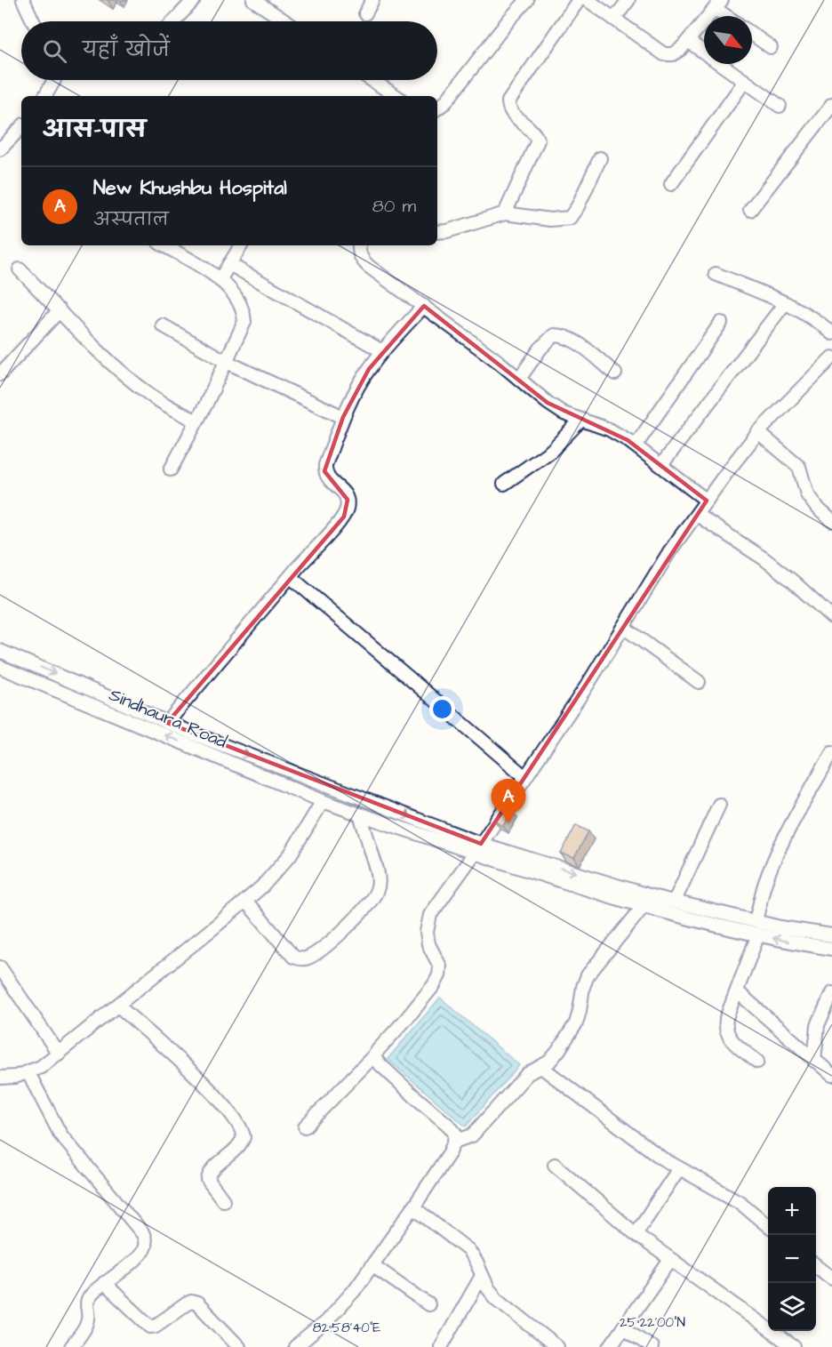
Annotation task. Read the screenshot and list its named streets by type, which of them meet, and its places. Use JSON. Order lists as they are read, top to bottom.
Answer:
{
  "streets": {
    "street": ["Sindhaura Road"]
  },
  "north": "bottom right",
  "page": {
    "search": "यहाँ खोजें",
    "heading": "आस-पास",
    "list": [
      {
        "mark": "A",
        "name": "New Khushbu Hospital",
        "note": "अस्पताल",
        "value": "80 m"
      }
    ],
    "pins": "A",
    "map_buttons": ["+", "−"]
  },
  "coordinates": ["25°22'00\"N", "82°58'40\"E"]
}
